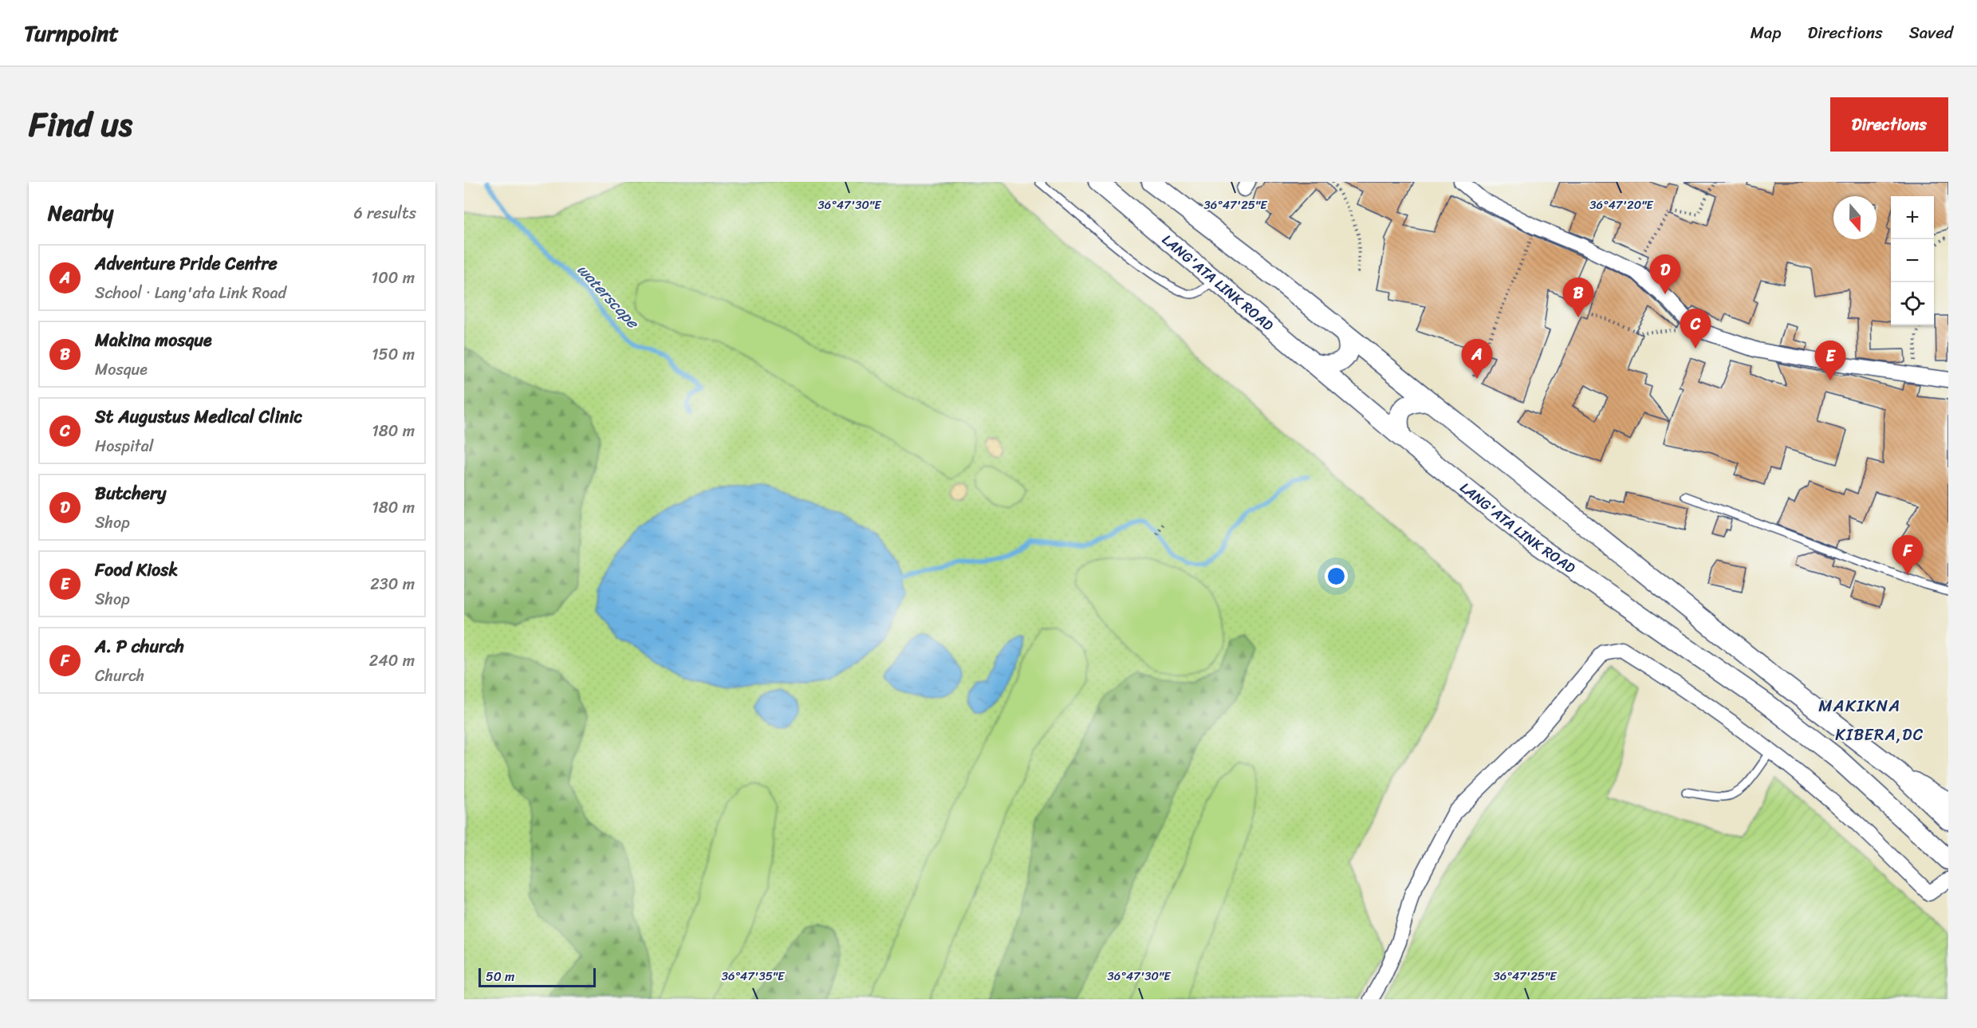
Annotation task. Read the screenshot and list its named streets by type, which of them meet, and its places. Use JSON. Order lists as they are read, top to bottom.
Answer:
{
  "streets": {
    "main road": ["LANG'ATA LINK ROAD"]
  },
  "districts": ["MAKIKNA", "KIBERA,DC"],
  "water": ["waterscape"],
  "scale_bar": "50 m",
  "north": "bottom",
  "page": {
    "header": "Turnpoint",
    "nav": ["Map", "Directions", "Saved"],
    "title": "Find us",
    "buttons": "Directions",
    "heading": ["Nearby", "6 results"],
    "map_buttons": ["+", "−"],
    "list": [
      {
        "mark": "A",
        "name": "Adventure Pride Centre",
        "note": "School · Lang'ata Link Road",
        "value": "100 m"
      },
      {
        "mark": "B",
        "name": "Makina mosque",
        "note": "Mosque",
        "value": "150 m"
      },
      {
        "mark": "C",
        "name": "St Augustus Medical Clinic",
        "note": "Hospital",
        "value": "180 m"
      },
      {
        "mark": "D",
        "name": "Butchery",
        "note": "Shop",
        "value": "180 m"
      },
      {
        "mark": "E",
        "name": "Food Kiosk",
        "note": "Shop",
        "value": "230 m"
      },
      {
        "mark": "F",
        "name": "A. P church",
        "note": "Church",
        "value": "240 m"
      }
    ],
    "pins": [
      "D",
      "B",
      "C",
      "A",
      "E",
      "F"
    ],
    "scale": "50 m"
  },
  "coordinates": [
    "36°47'30\"E",
    "36°47'25\"E",
    "36°47'20\"E",
    "36°47'35\"E"
  ]
}
